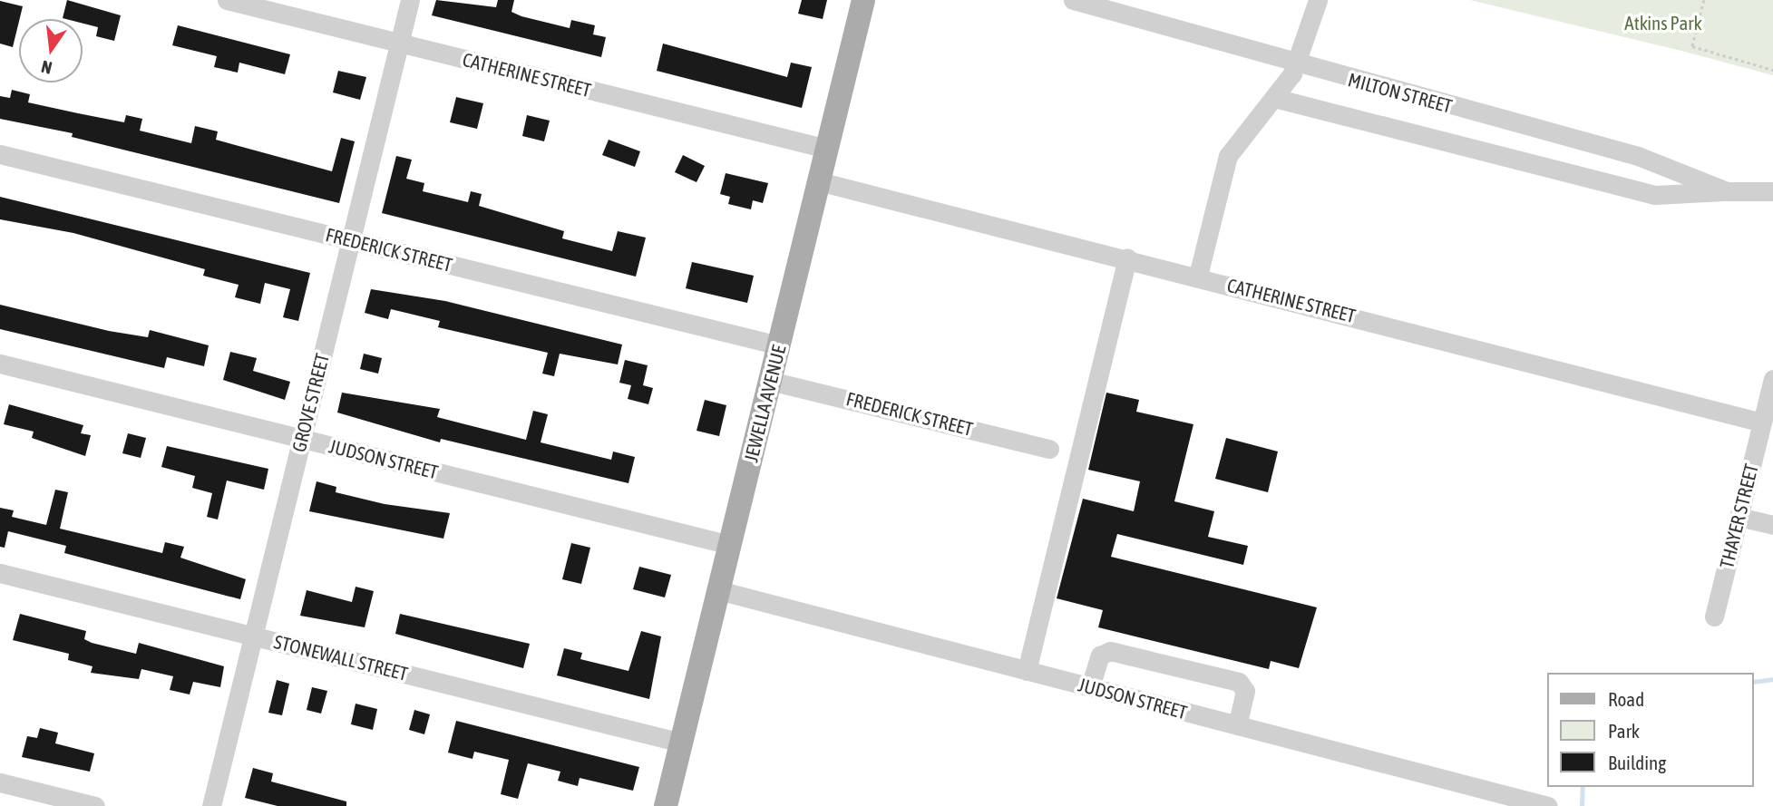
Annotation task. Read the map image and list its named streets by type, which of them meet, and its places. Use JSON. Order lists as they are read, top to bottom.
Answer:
{
  "streets": {
    "main road": ["JEWELLA AVENUE"],
    "street": [
      "CATHERINE STREET",
      "MILTON STREET",
      "FREDERICK STREET",
      "GROVE STREET",
      "JUDSON STREET",
      "THAYER STREET",
      "STONEWALL STREET"
    ]
  },
  "crossings": [
    ["CATHERINE STREET", "GROVE STREET"],
    ["CATHERINE STREET", "JEWELLA AVENUE"],
    ["CATHERINE STREET", "THAYER STREET"],
    ["FREDERICK STREET", "GROVE STREET"],
    ["FREDERICK STREET", "JEWELLA AVENUE"],
    ["GROVE STREET", "JUDSON STREET"],
    ["GROVE STREET", "STONEWALL STREET"],
    ["JEWELLA AVENUE", "JUDSON STREET"],
    ["JEWELLA AVENUE", "STONEWALL STREET"]
  ],
  "parks": ["Atkins Park"],
  "legend": ["Road", "Park", "Building"],
  "north": "bottom"
}
